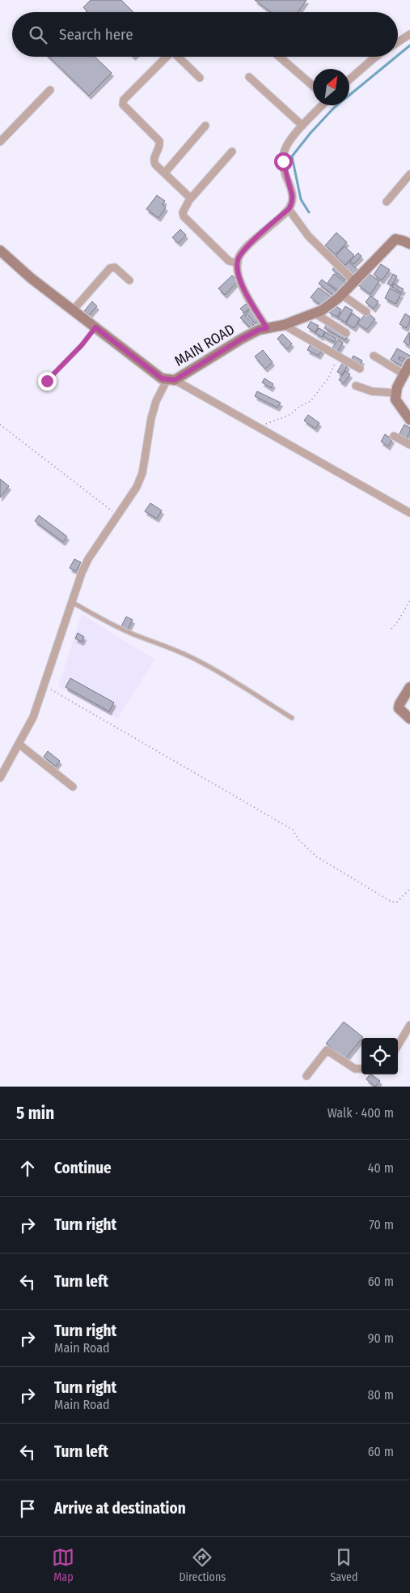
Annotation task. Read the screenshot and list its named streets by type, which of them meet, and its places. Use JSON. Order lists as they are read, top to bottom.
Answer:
{
  "streets": {
    "street": ["MAIN ROAD"]
  },
  "north": "top right",
  "page": {
    "search": "Search here",
    "heading": ["5 min", "Walk · 400 m"],
    "list": [
      ["Continue", "40 m"],
      ["Turn right", "70 m"],
      ["Turn left", "60 m"],
      ["Turn right", "Main Road", "90 m"],
      ["Turn right", "Main Road", "80 m"],
      ["Turn left", "60 m"],
      "Arrive at destination"
    ],
    "nav": ["Map", "Directions", "Saved"]
  }
}
